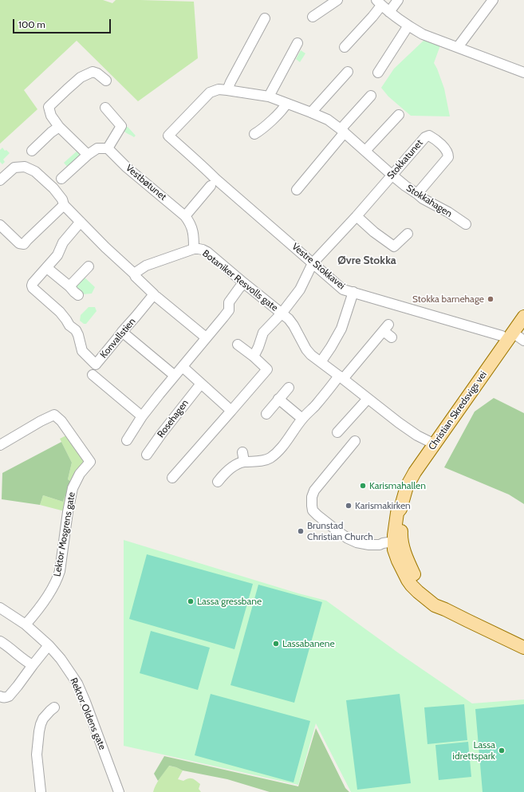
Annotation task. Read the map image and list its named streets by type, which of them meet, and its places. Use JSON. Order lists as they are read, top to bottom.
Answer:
{
  "streets": {
    "main road": ["Christian Skredsvigs vei"],
    "street": [
      "Stokkatunet",
      "Vestbøtunet",
      "Stokkahagen",
      "Vestre Stokkavei",
      "Botaniker Resvolls gate",
      "Konvallstien",
      "Rosehagen",
      "Lektor Mosgrens gate",
      "Rektor Oldens gate"
    ]
  },
  "crossings": [
    ["Stokkatunet", "Stokkahagen"],
    ["Stokkatunet", "Vestre Stokkavei"],
    ["Stokkatunet", "Botaniker Resvolls gate"],
    ["Vestbøtunet", "Botaniker Resvolls gate"],
    ["Stokkahagen", "Vestre Stokkavei"],
    ["Vestre Stokkavei", "Christian Skredsvigs vei"],
    ["Botaniker Resvolls gate", "Konvallstien"],
    ["Botaniker Resvolls gate", "Christian Skredsvigs vei"],
    ["Lektor Mosgrens gate", "Rektor Oldens gate"]
  ],
  "districts": ["Øvre Stokka"],
  "places": [
    "Stokka barnehage",
    "Karismahallen",
    "Karismakirken",
    "Brunstad Christian Church",
    "Lassa gressbane",
    "Lassabanene",
    "Lassa idrettspark"
  ],
  "scale_bar": "100 m"
}
